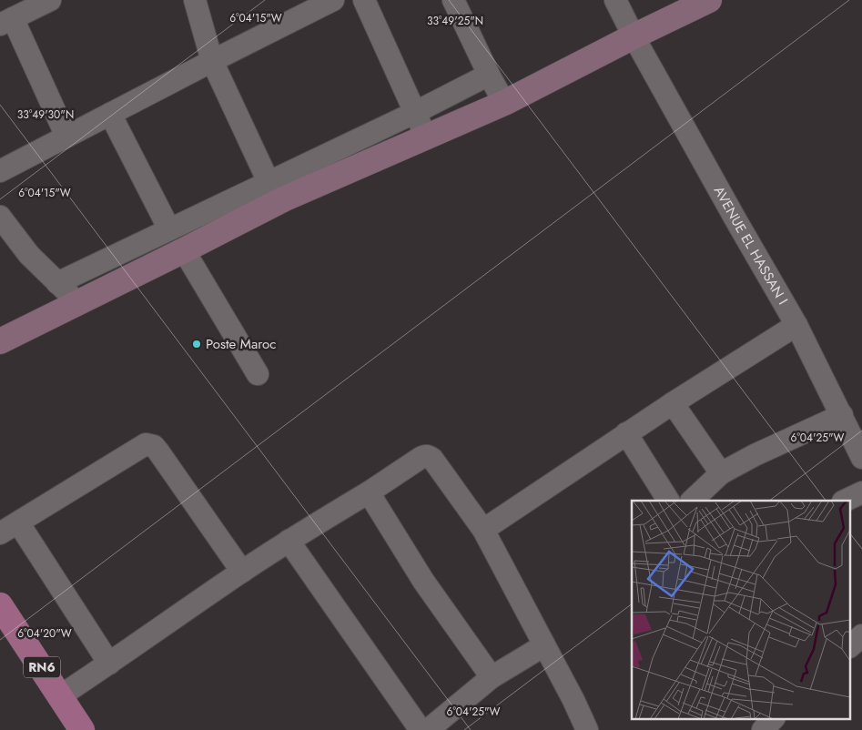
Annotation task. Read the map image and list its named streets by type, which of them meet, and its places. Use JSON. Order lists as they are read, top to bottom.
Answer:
{
  "streets": {
    "main road": ["RN6"],
    "street": ["AVENUE EL HASSAN I"]
  },
  "places": ["Poste Maroc"],
  "coordinates": [
    "6°04'15\"W",
    "33°49'25\"N",
    "33°49'30\"N",
    "6°04'25\"W",
    "6°04'20\"W"
  ]
}
